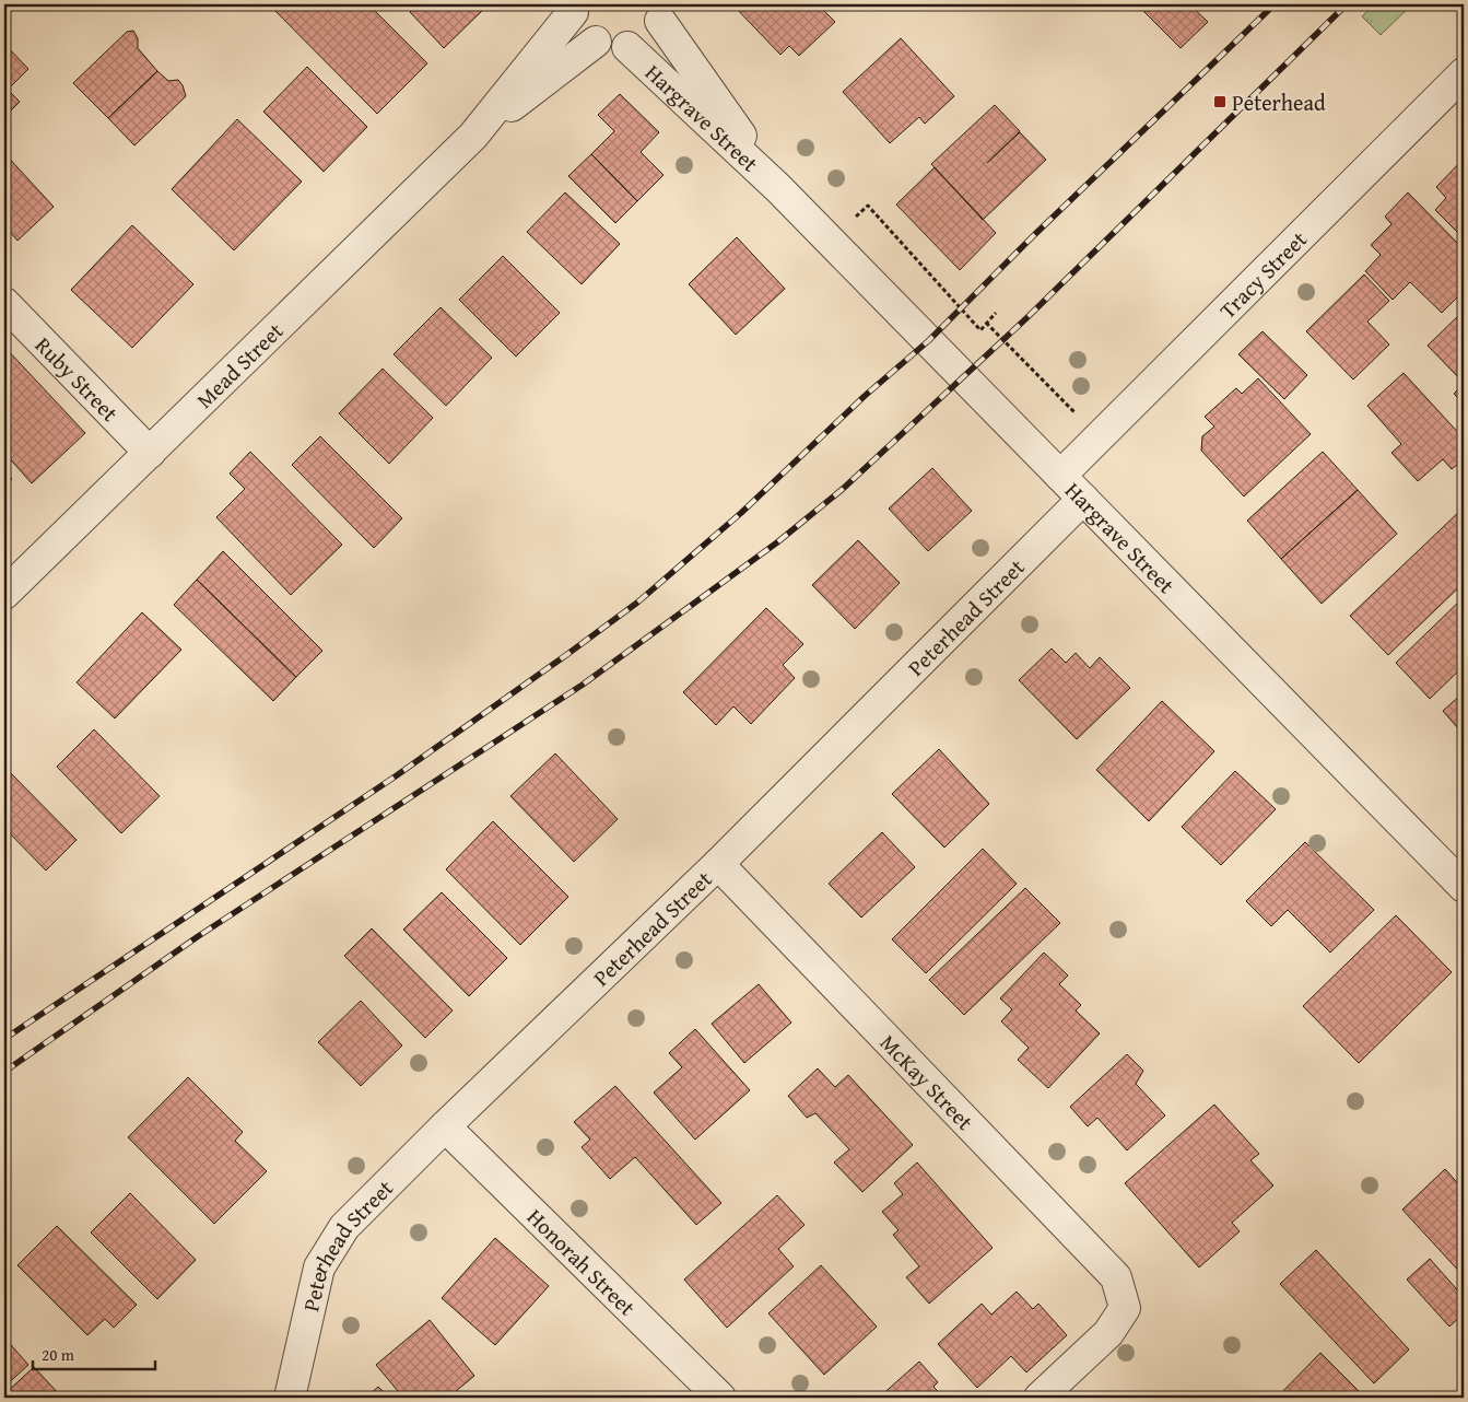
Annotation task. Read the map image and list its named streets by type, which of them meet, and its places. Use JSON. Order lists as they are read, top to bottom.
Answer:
{
  "streets": {
    "street": [
      "Hargrave Street",
      "Tracy Street",
      "Mead Street",
      "Ruby Street",
      "Peterhead Street",
      "McKay Street",
      "Honorah Street"
    ]
  },
  "crossings": [
    ["Hargrave Street", "Tracy Street"],
    ["Hargrave Street", "Peterhead Street"],
    ["Mead Street", "Ruby Street"],
    ["Peterhead Street", "McKay Street"],
    ["Peterhead Street", "Honorah Street"]
  ],
  "places": {
    "transit": ["Peterhead"]
  },
  "scale_bar": "20 m"
}
